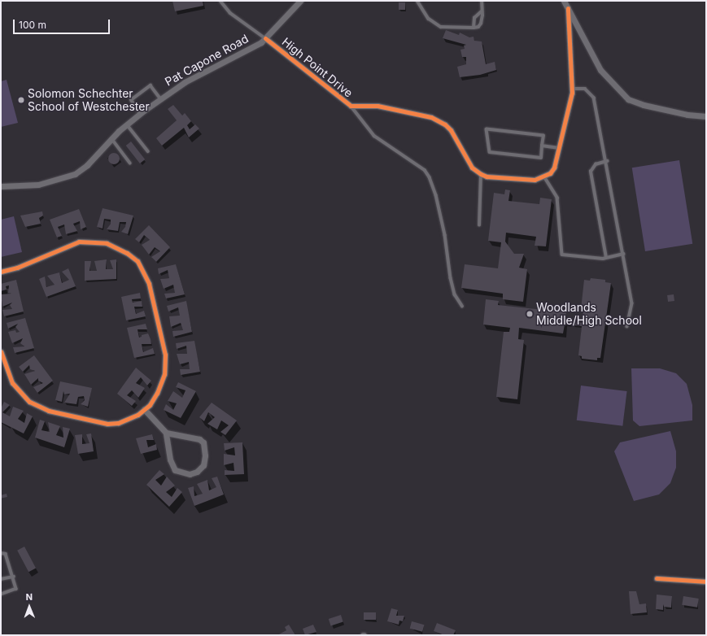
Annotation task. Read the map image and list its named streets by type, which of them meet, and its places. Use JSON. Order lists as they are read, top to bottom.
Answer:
{
  "streets": {
    "street": ["Pat Capone Road", "High Point Drive"]
  },
  "crossings": [
    ["Pat Capone Road", "High Point Drive"]
  ],
  "places": ["Solomon Schechter School of Westchester", "Woodlands Middle/High School"],
  "scale_bar": "100 m",
  "north": "top"
}
